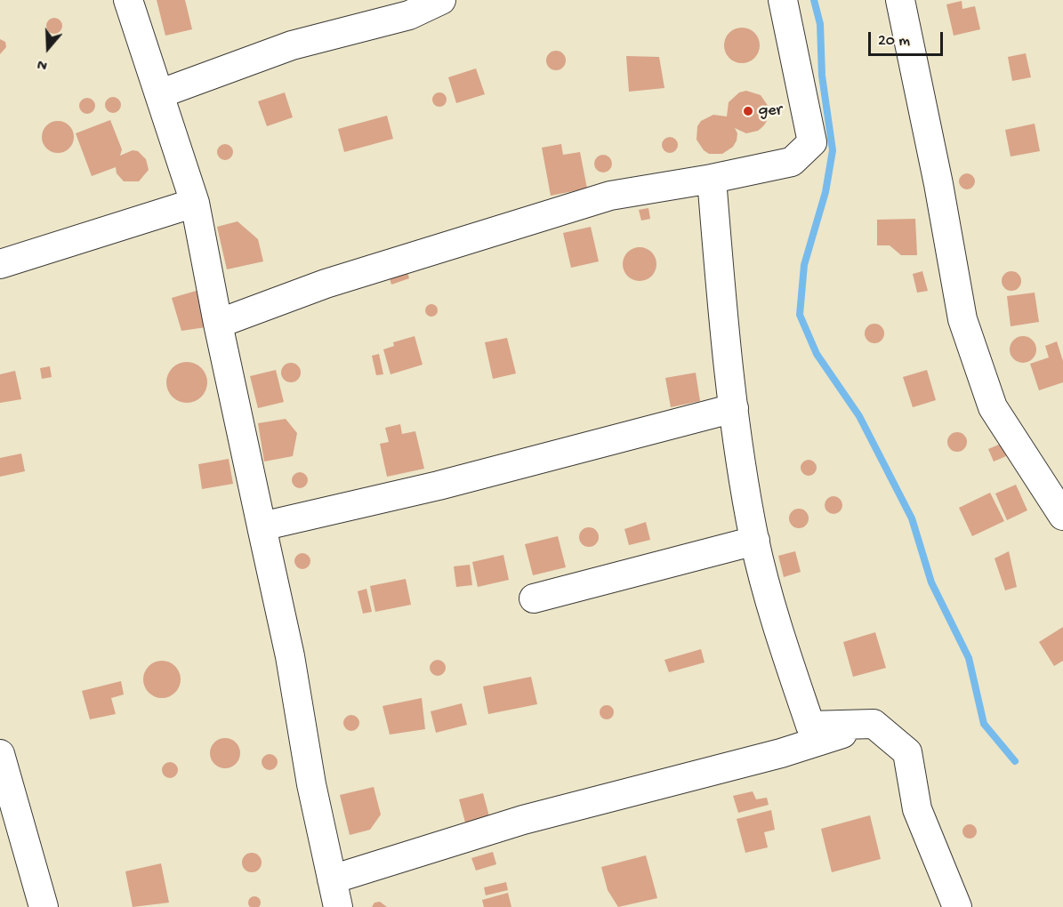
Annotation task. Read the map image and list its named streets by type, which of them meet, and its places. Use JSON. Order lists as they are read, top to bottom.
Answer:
{
  "places": ["ger"],
  "scale_bar": "20 m",
  "north": "bottom"
}
